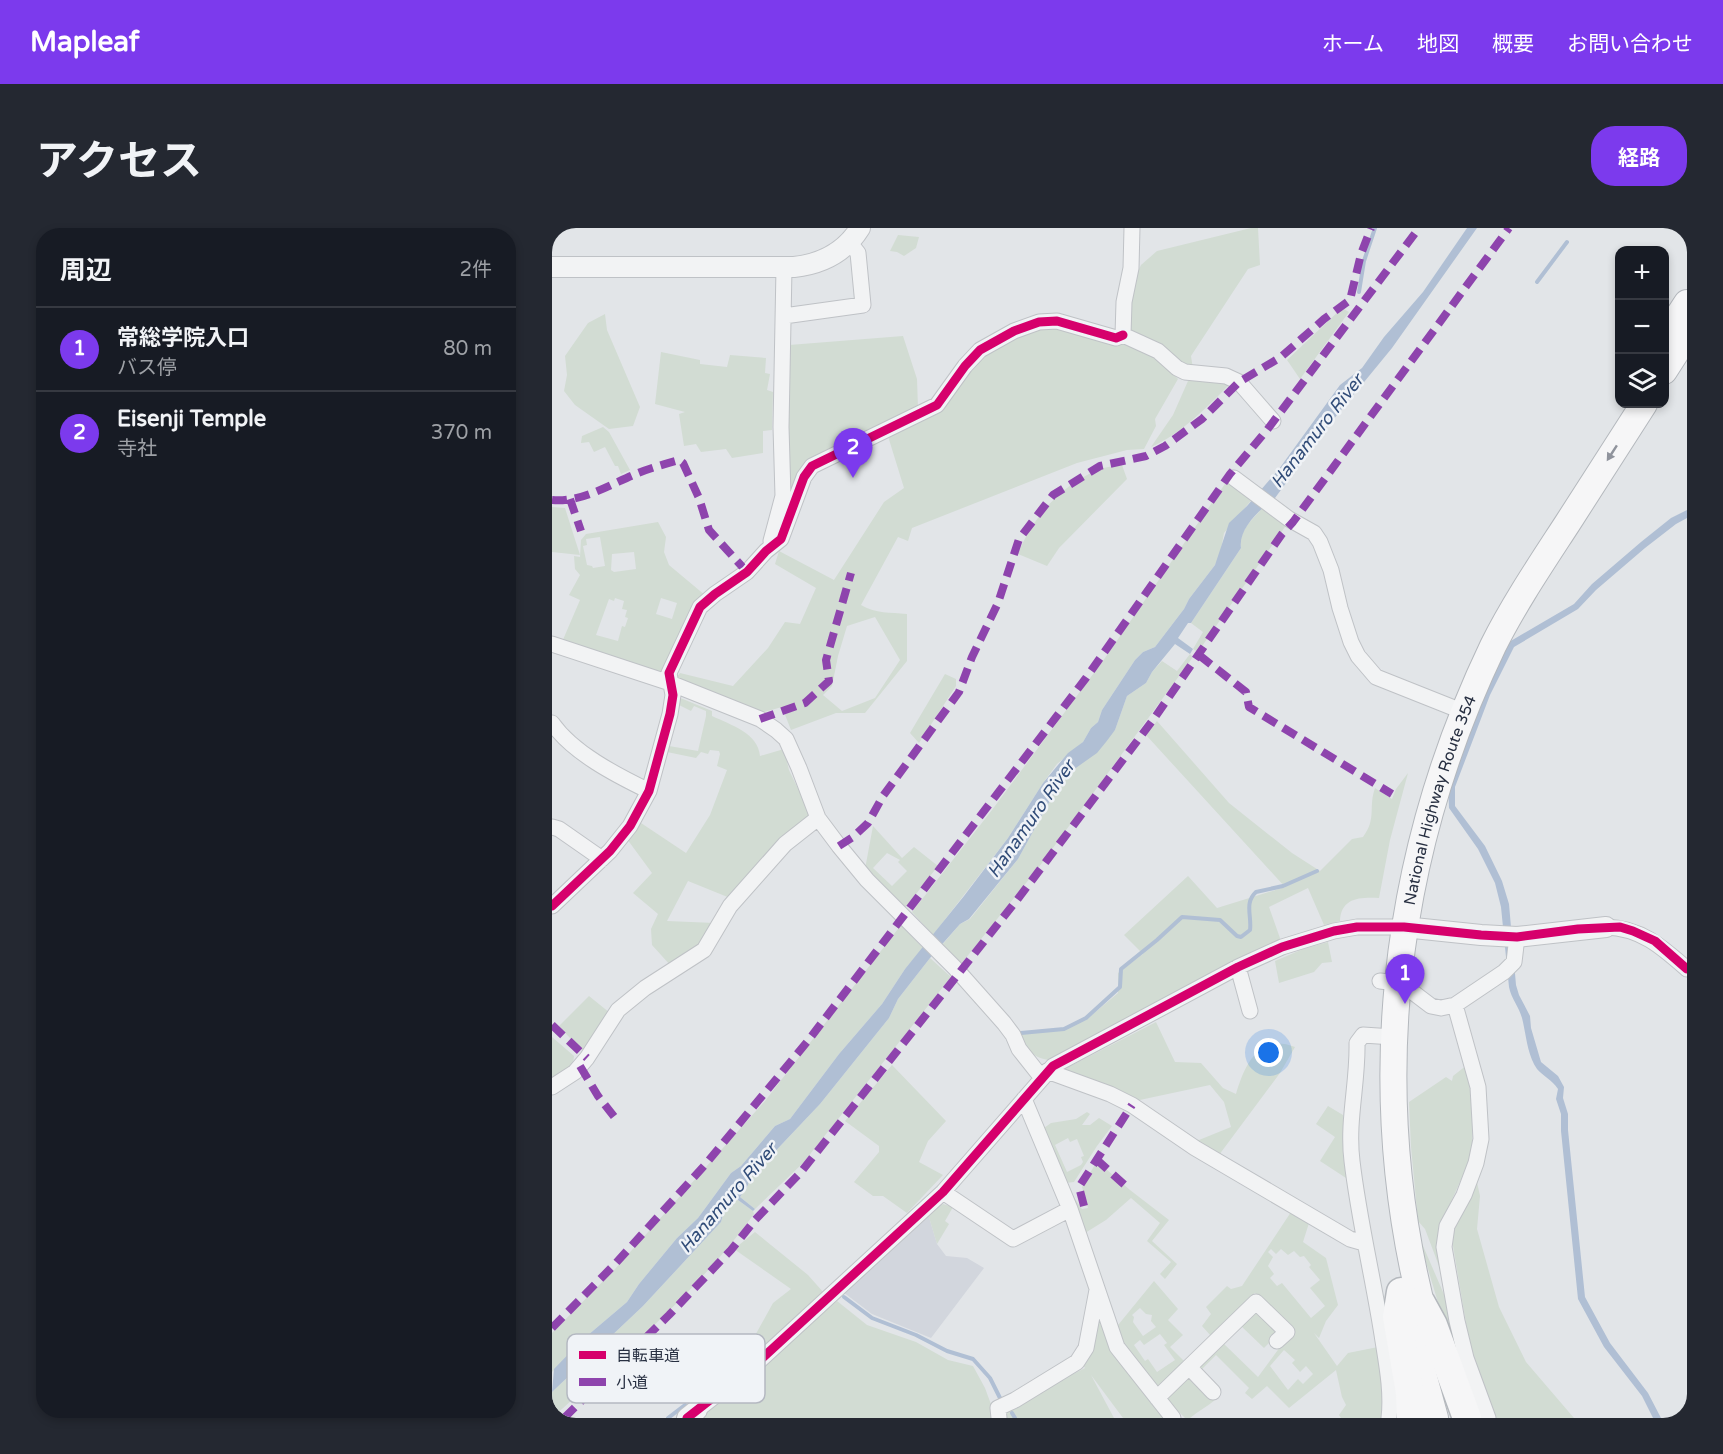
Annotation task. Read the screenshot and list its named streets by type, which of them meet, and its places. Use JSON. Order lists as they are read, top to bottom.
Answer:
{
  "streets": {
    "highway": ["National Highway Route 354"]
  },
  "water": ["Hanamuro River"],
  "legend": ["自転車道", "小道"],
  "page": {
    "header": "Mapleaf",
    "nav": [
      "ホーム",
      "地図",
      "概要",
      "お問い合わせ"
    ],
    "title": "アクセス",
    "buttons": "経路",
    "heading": ["周辺", "2件"],
    "map_buttons": ["+", "−"],
    "list": [
      {
        "mark": "1",
        "name": "常総学院入口",
        "note": "バス停",
        "value": "80 m"
      },
      {
        "mark": "2",
        "name": "Eisenji Temple",
        "note": "寺社",
        "value": "370 m"
      }
    ],
    "pins": ["2", "1"]
  }
}
